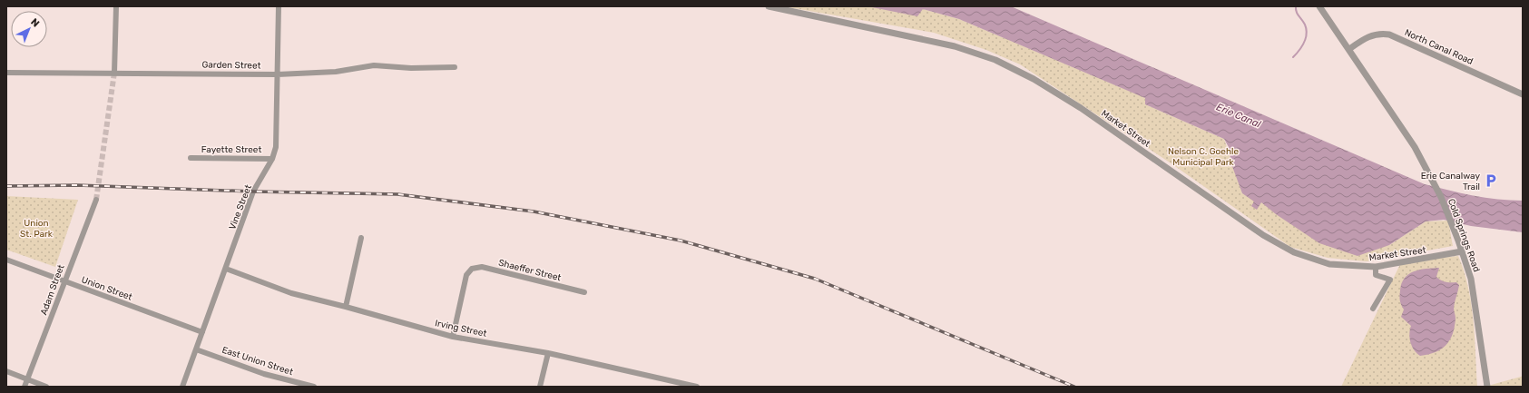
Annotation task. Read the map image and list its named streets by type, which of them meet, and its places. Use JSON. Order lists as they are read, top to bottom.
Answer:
{
  "streets": {
    "street": [
      "North Canal Road",
      "Garden Street",
      "Market Street",
      "Fayette Street",
      "Vine Street",
      "Cold Springs Road",
      "Shaeffer Street",
      "Union Street",
      "Adam Street",
      "Irving Street",
      "East Union Street"
    ]
  },
  "crossings": [
    ["North Canal Road", "Cold Springs Road"],
    ["Garden Street", "Vine Street"],
    ["Market Street", "Cold Springs Road"],
    ["Fayette Street", "Vine Street"],
    ["Vine Street", "Union Street"],
    ["Vine Street", "Irving Street"],
    ["Vine Street", "East Union Street"],
    ["Shaeffer Street", "Irving Street"],
    ["Union Street", "Adam Street"]
  ],
  "water": ["Erie Canal"],
  "parks": ["Nelson C. Goehle Municipal Park", "Union St. Park"],
  "places": {
    "parking": ["Erie Canalway Trail"]
  },
  "north": "top right"
}
